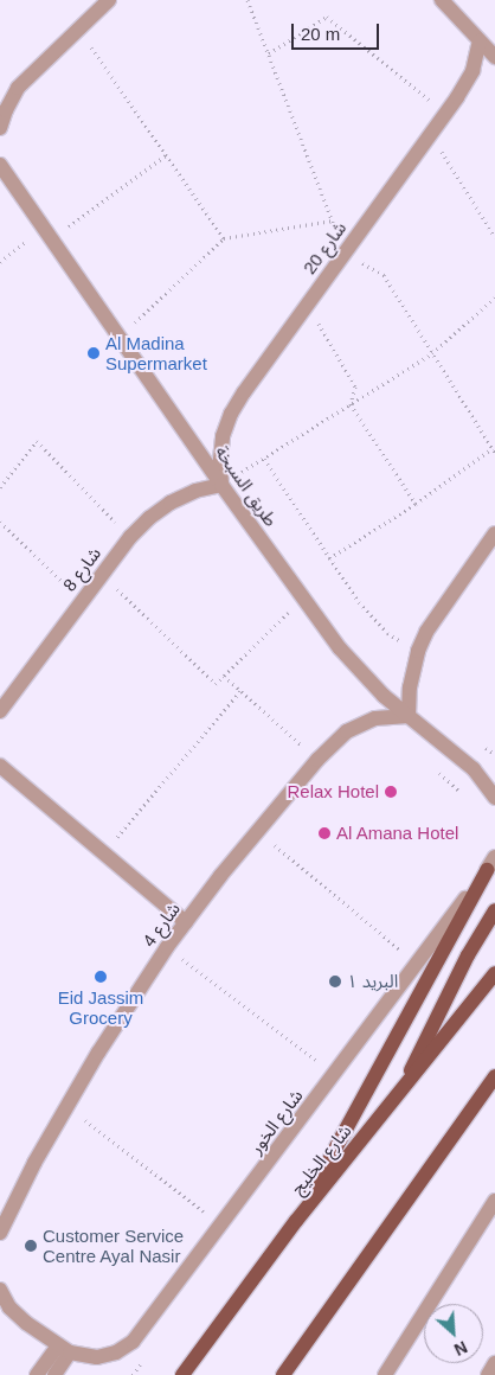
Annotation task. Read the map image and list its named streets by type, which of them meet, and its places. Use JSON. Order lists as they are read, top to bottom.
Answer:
{
  "streets": {
    "main road": ["شارع الخليج"],
    "street": [
      "شارع 20",
      "طريق السبخة",
      "شارع 8",
      "شارع 4",
      "شارع الخور"
    ]
  },
  "crossings": [
    ["شارع 20", "طريق السبخة"],
    ["شارع 20", "شارع 8"],
    ["طريق السبخة", "شارع 8"],
    ["طريق السبخة", "شارع 4"]
  ],
  "places": [
    "Al Madina Supermarket",
    "Relax Hotel",
    "Al Amana Hotel",
    "Eid Jassim Grocery",
    "البريد ١",
    "Customer Service Centre Ayal Nasir"
  ],
  "scale_bar": "20 m",
  "north": "bottom right"
}
